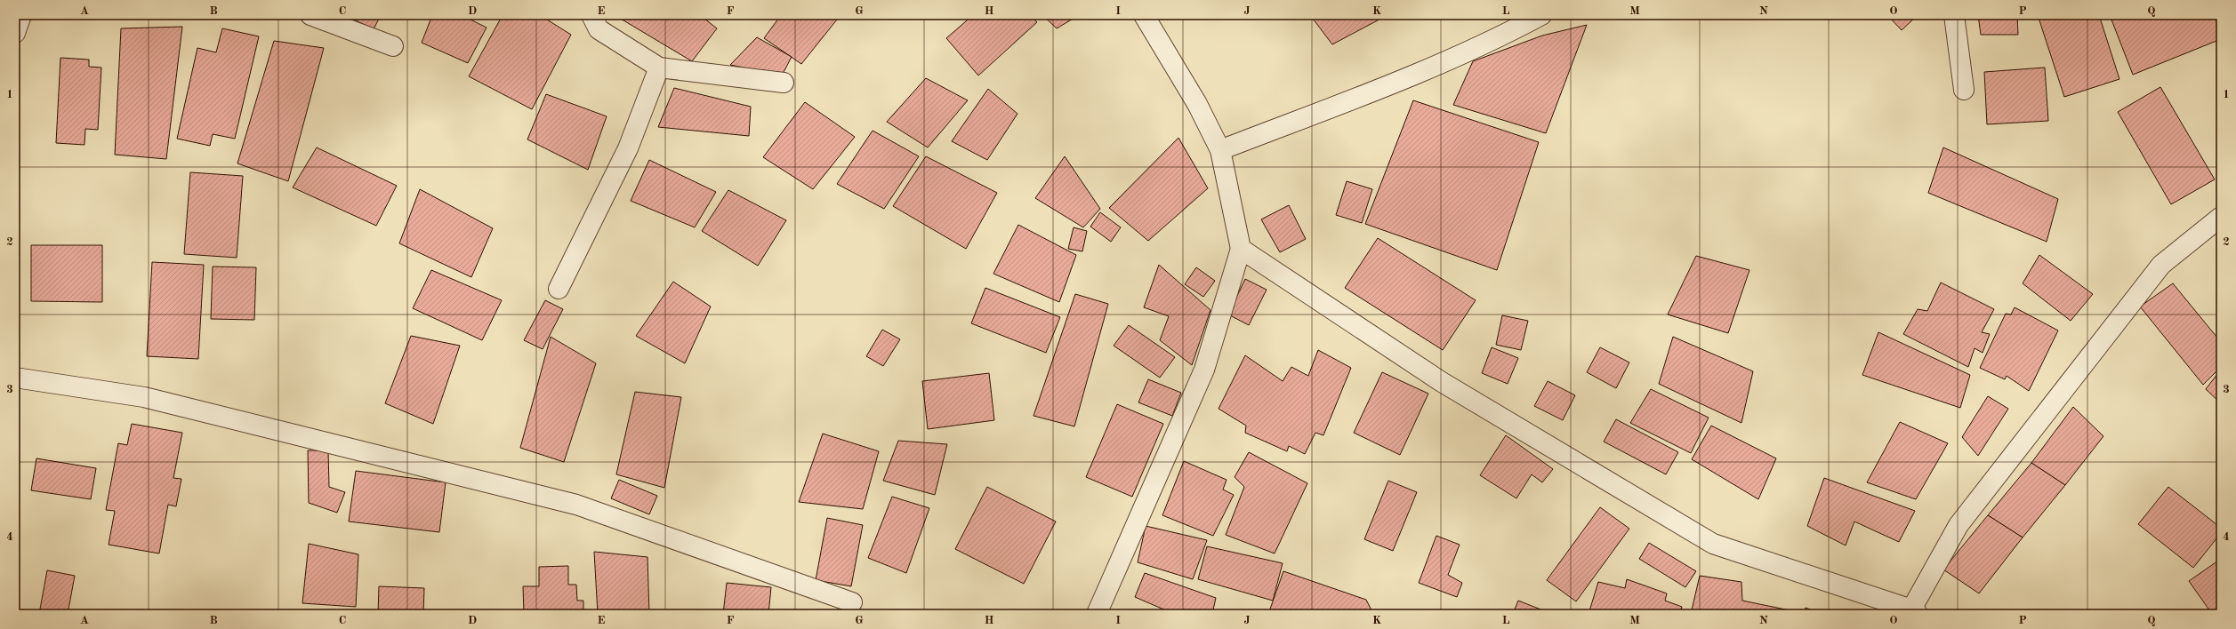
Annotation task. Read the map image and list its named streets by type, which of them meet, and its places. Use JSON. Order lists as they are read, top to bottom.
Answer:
{
  "grid": {
    "columns": [
      "A",
      "B",
      "C",
      "D",
      "E",
      "F",
      "G",
      "H",
      "I",
      "J",
      "K",
      "L",
      "M",
      "N",
      "O",
      "P",
      "Q"
    ],
    "rows": [
      "1",
      "2",
      "3",
      "4"
    ]
  }
}
